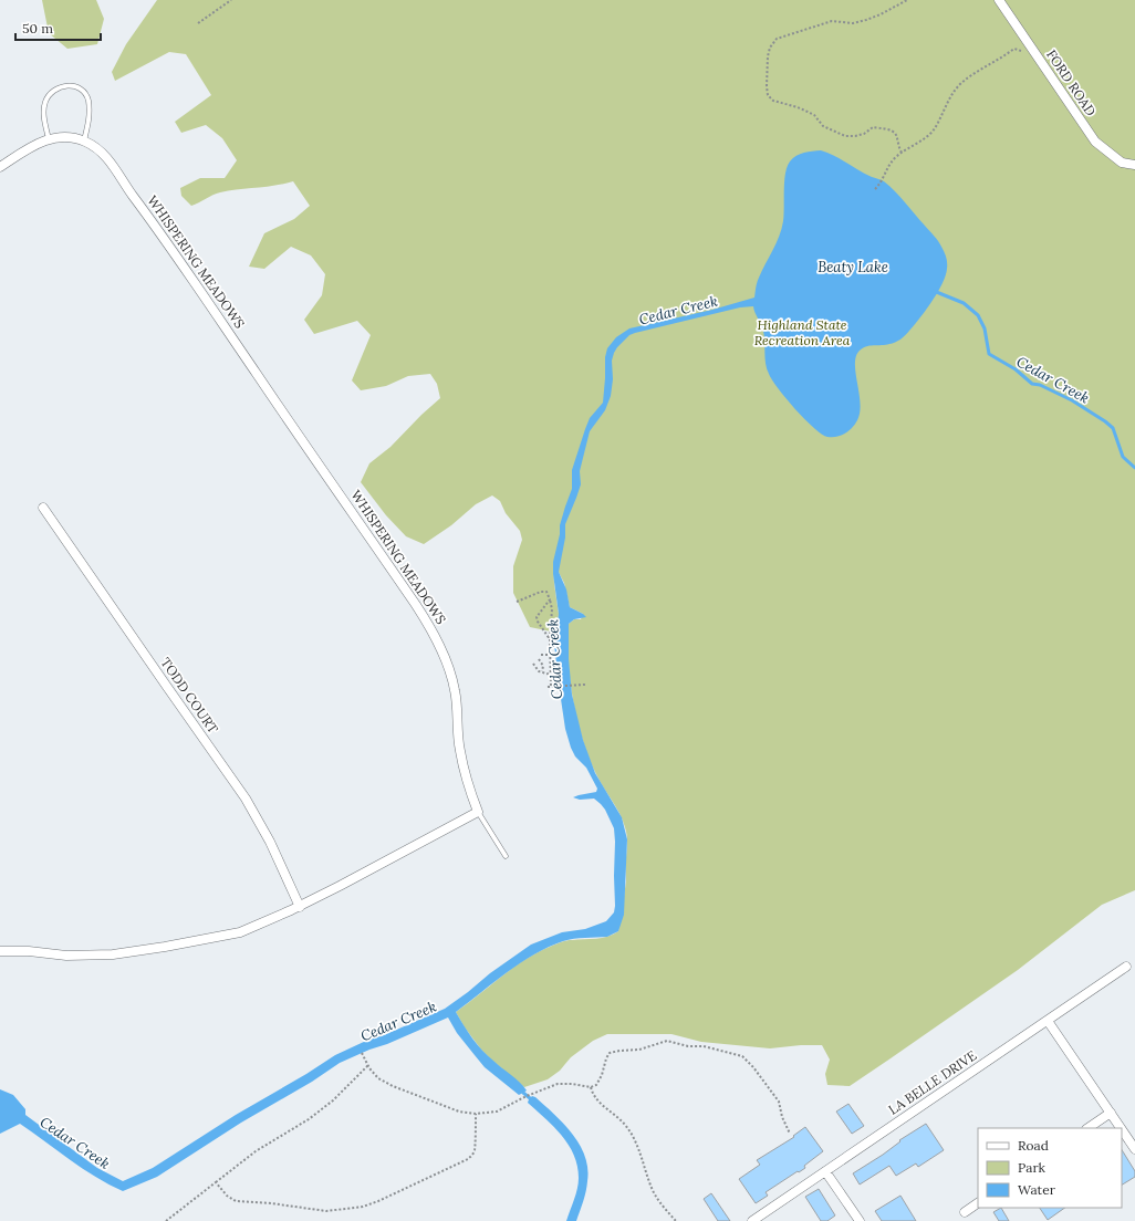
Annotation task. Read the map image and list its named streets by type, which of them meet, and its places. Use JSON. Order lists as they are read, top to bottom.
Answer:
{
  "streets": {
    "street": [
      "FORD ROAD",
      "WHISPERING MEADOWS",
      "TODD COURT",
      "LA BELLE DRIVE"
    ]
  },
  "water": ["Beaty Lake", "Cedar Creek"],
  "parks": ["Highland State Recreation Area"],
  "legend": ["Road", "Park", "Water"],
  "scale_bar": "50 m"
}
